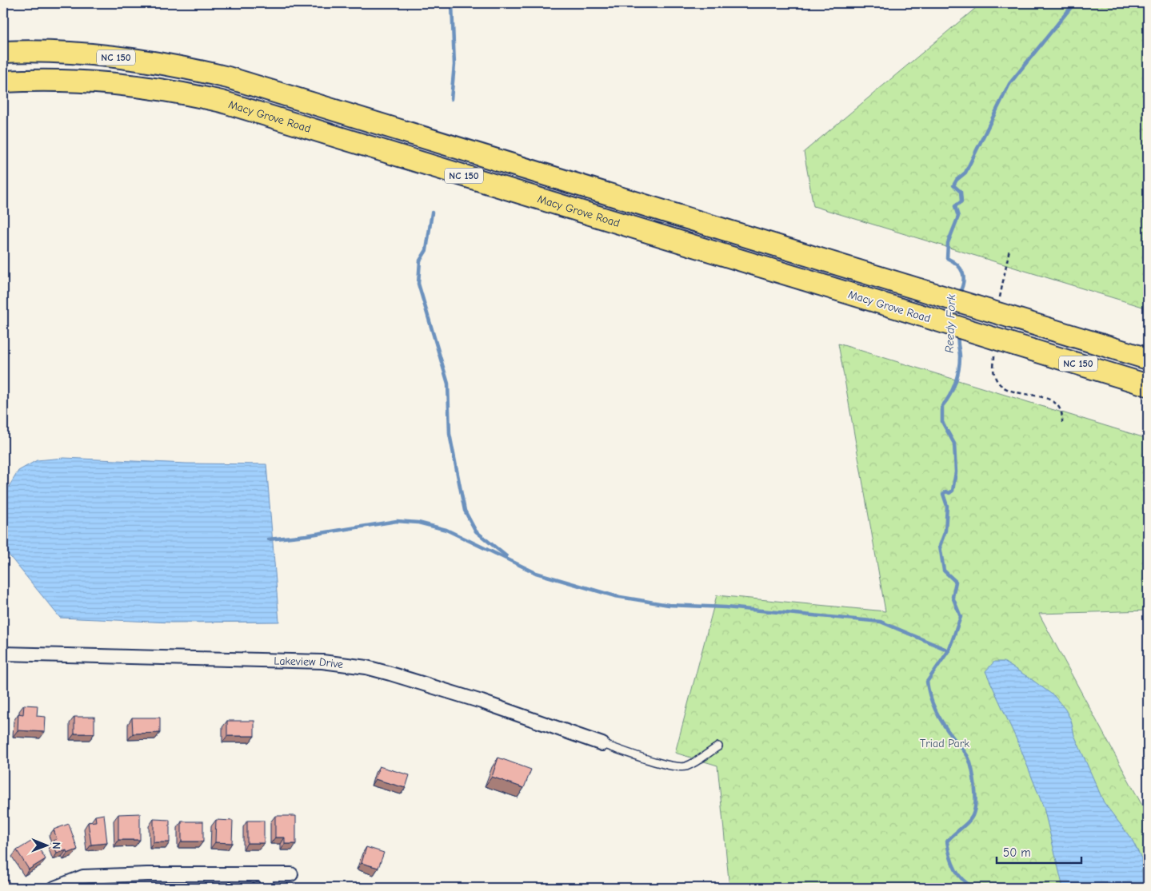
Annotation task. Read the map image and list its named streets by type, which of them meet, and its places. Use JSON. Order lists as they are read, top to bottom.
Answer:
{
  "streets": {
    "main road": ["NC 150", "Macy Grove Road"],
    "street": ["Lakeview Drive"]
  },
  "water": ["Reedy Fork"],
  "parks": ["Triad Park"],
  "scale_bar": "50 m",
  "north": "right"
}
